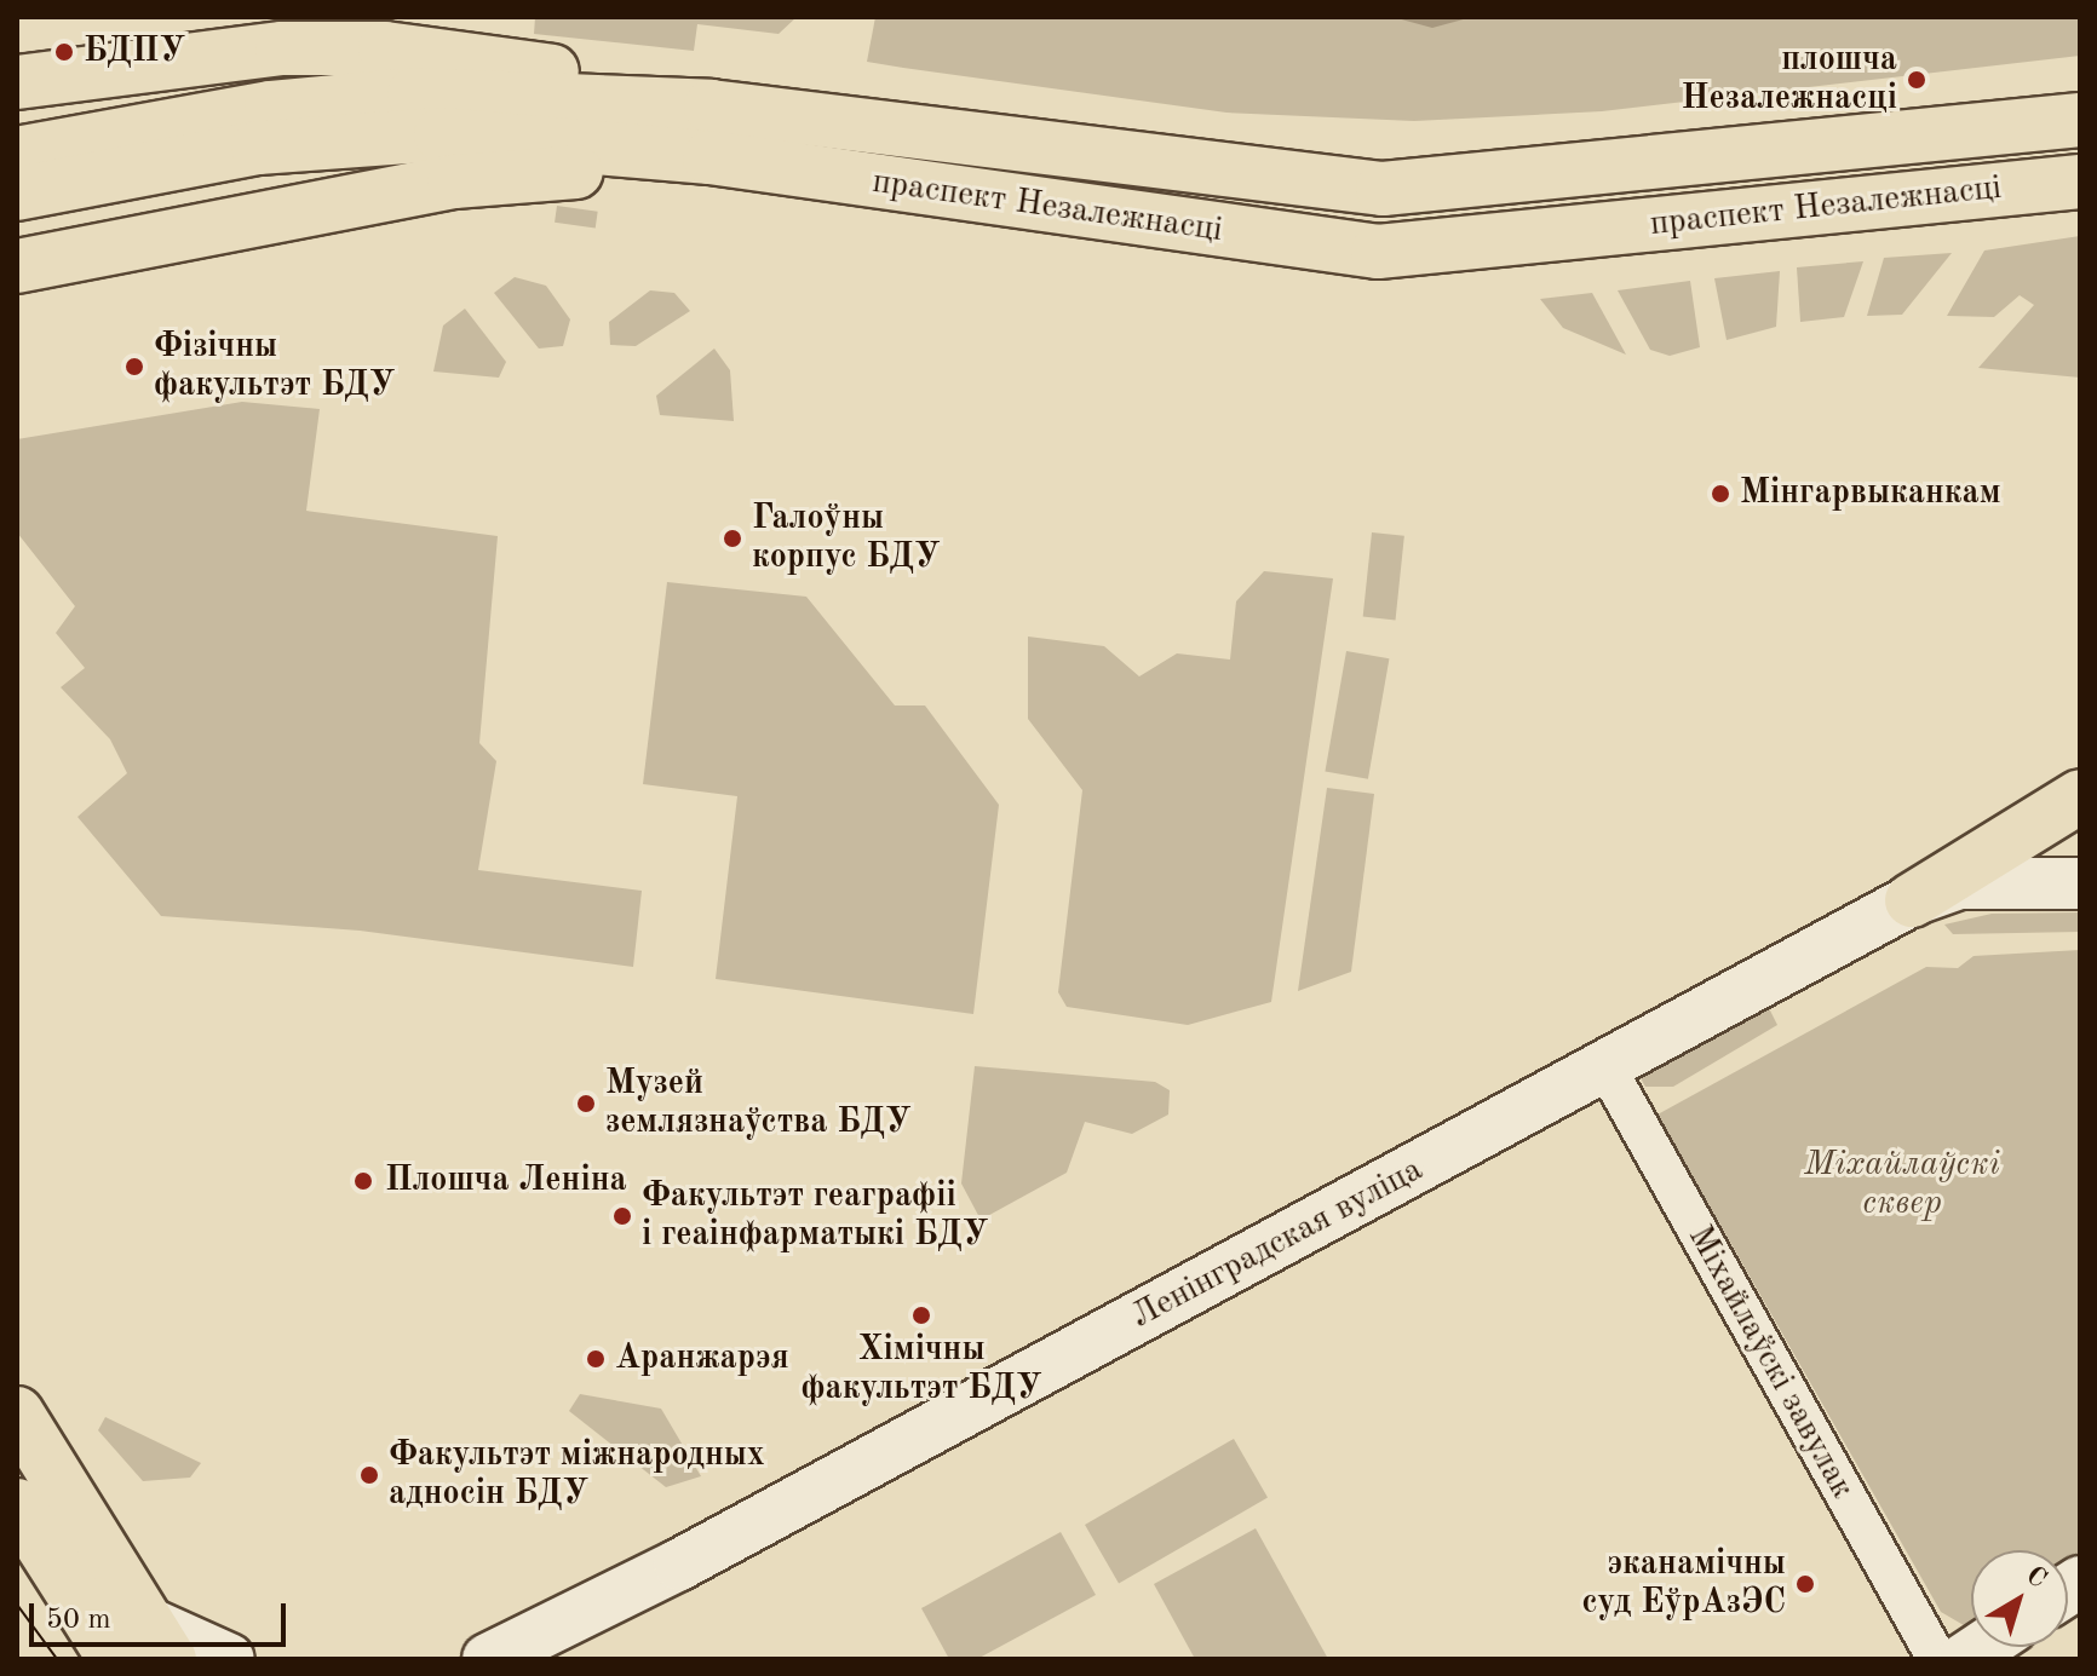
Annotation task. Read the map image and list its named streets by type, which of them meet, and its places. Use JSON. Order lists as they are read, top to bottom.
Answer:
{
  "streets": {
    "main road": ["праспект Незалежнасці"],
    "street": ["Ленінградская вуліца", "Міхайлаўскі завулак"]
  },
  "crossings": [
    ["Ленінградская вуліца", "Міхайлаўскі завулак"]
  ],
  "parks": ["Міхайлаўскі сквер"],
  "places": [
    "БДПУ",
    "плошча Незалежнасці",
    "Фізічны факультэт БДУ",
    "Мінгарвыканкам",
    "Галоўны корпус БДУ",
    "Музей землязнаўства БДУ",
    "Плошча Леніна",
    "Факультэт геаграфіі і геаінфарматыкі БДУ",
    "Хімічны факультэт БДУ",
    "Аранжарэя",
    "Факультэт міжнародных адносін БДУ",
    "эканамічны суд ЕўрАзЭС"
  ],
  "scale_bar": "50 m",
  "north": "top right"
}
